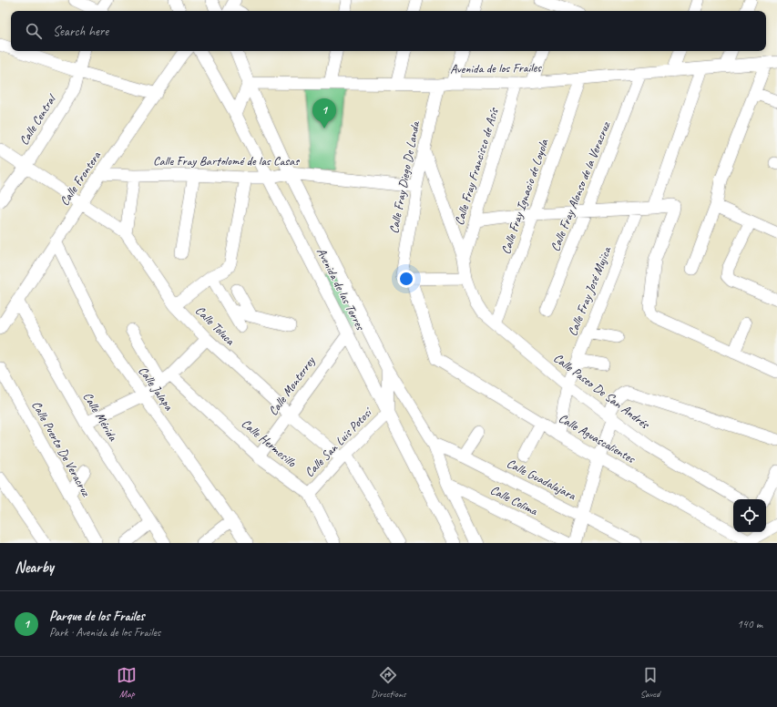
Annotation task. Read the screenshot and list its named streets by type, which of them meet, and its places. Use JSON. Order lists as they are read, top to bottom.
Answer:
{
  "streets": {
    "street": [
      "Avenida de los Frailes",
      "Calle Central",
      "Calle Fray Bartolomé de las Casas",
      "Calle Fray Francisco de Asís",
      "Calle Fray Diego De Landa",
      "Calle Frontera",
      "Calle Fray Alonso de la Veracruz",
      "Calle Fray Ignacio de Loyola",
      "Avenida de las Torres",
      "Calle Fray José Mujica",
      "Calle Toluca",
      "Calle Monterrey",
      "Calle Jalapa",
      "Calle Paseo De San Andrés",
      "Calle Mérida",
      "Calle Aguascalientes",
      "Calle Hermosillo",
      "Calle San Luis Potosí",
      "Calle Puerto De Veracruz",
      "Calle Guadalajara",
      "Calle Colima"
    ]
  },
  "crossings": [
    ["Avenida de los Frailes", "Calle Fray Francisco de Asís"],
    ["Avenida de los Frailes", "Calle Fray Diego De Landa"],
    ["Avenida de los Frailes", "Calle Fray Alonso de la Veracruz"],
    ["Avenida de los Frailes", "Calle Fray Ignacio de Loyola"],
    ["Avenida de los Frailes", "Avenida de las Torres"],
    ["Calle Central", "Calle Toluca"],
    ["Calle Fray Bartolomé de las Casas", "Calle Fray Diego De Landa"],
    ["Calle Fray Bartolomé de las Casas", "Calle Frontera"],
    ["Calle Fray Bartolomé de las Casas", "Avenida de las Torres"],
    ["Calle Fray Francisco de Asís", "Calle Paseo De San Andrés"],
    ["Calle Fray Diego De Landa", "Calle Aguascalientes"],
    ["Calle Frontera", "Calle Toluca"],
    ["Calle Frontera", "Calle Jalapa"],
    ["Calle Frontera", "Calle Mérida"],
    ["Calle Fray Ignacio de Loyola", "Calle Paseo De San Andrés"],
    ["Avenida de las Torres", "Calle Monterrey"],
    ["Avenida de las Torres", "Calle San Luis Potosí"],
    ["Avenida de las Torres", "Calle Guadalajara"],
    ["Avenida de las Torres", "Calle Colima"],
    ["Calle Fray José Mujica", "Calle Paseo De San Andrés"],
    ["Calle Fray José Mujica", "Calle Aguascalientes"],
    ["Calle Toluca", "Calle Monterrey"],
    ["Calle Toluca", "Calle San Luis Potosí"],
    ["Calle Monterrey", "Calle Hermosillo"],
    ["Calle Hermosillo", "Calle San Luis Potosí"]
  ],
  "page": {
    "search": "Search here",
    "pins": "1",
    "heading": "Nearby",
    "list": [
      {
        "mark": "1",
        "name": "Parque de los Frailes",
        "note": "Park · Avenida de los Frailes",
        "value": "140 m"
      }
    ],
    "nav": ["Map", "Directions", "Saved"]
  }
}
